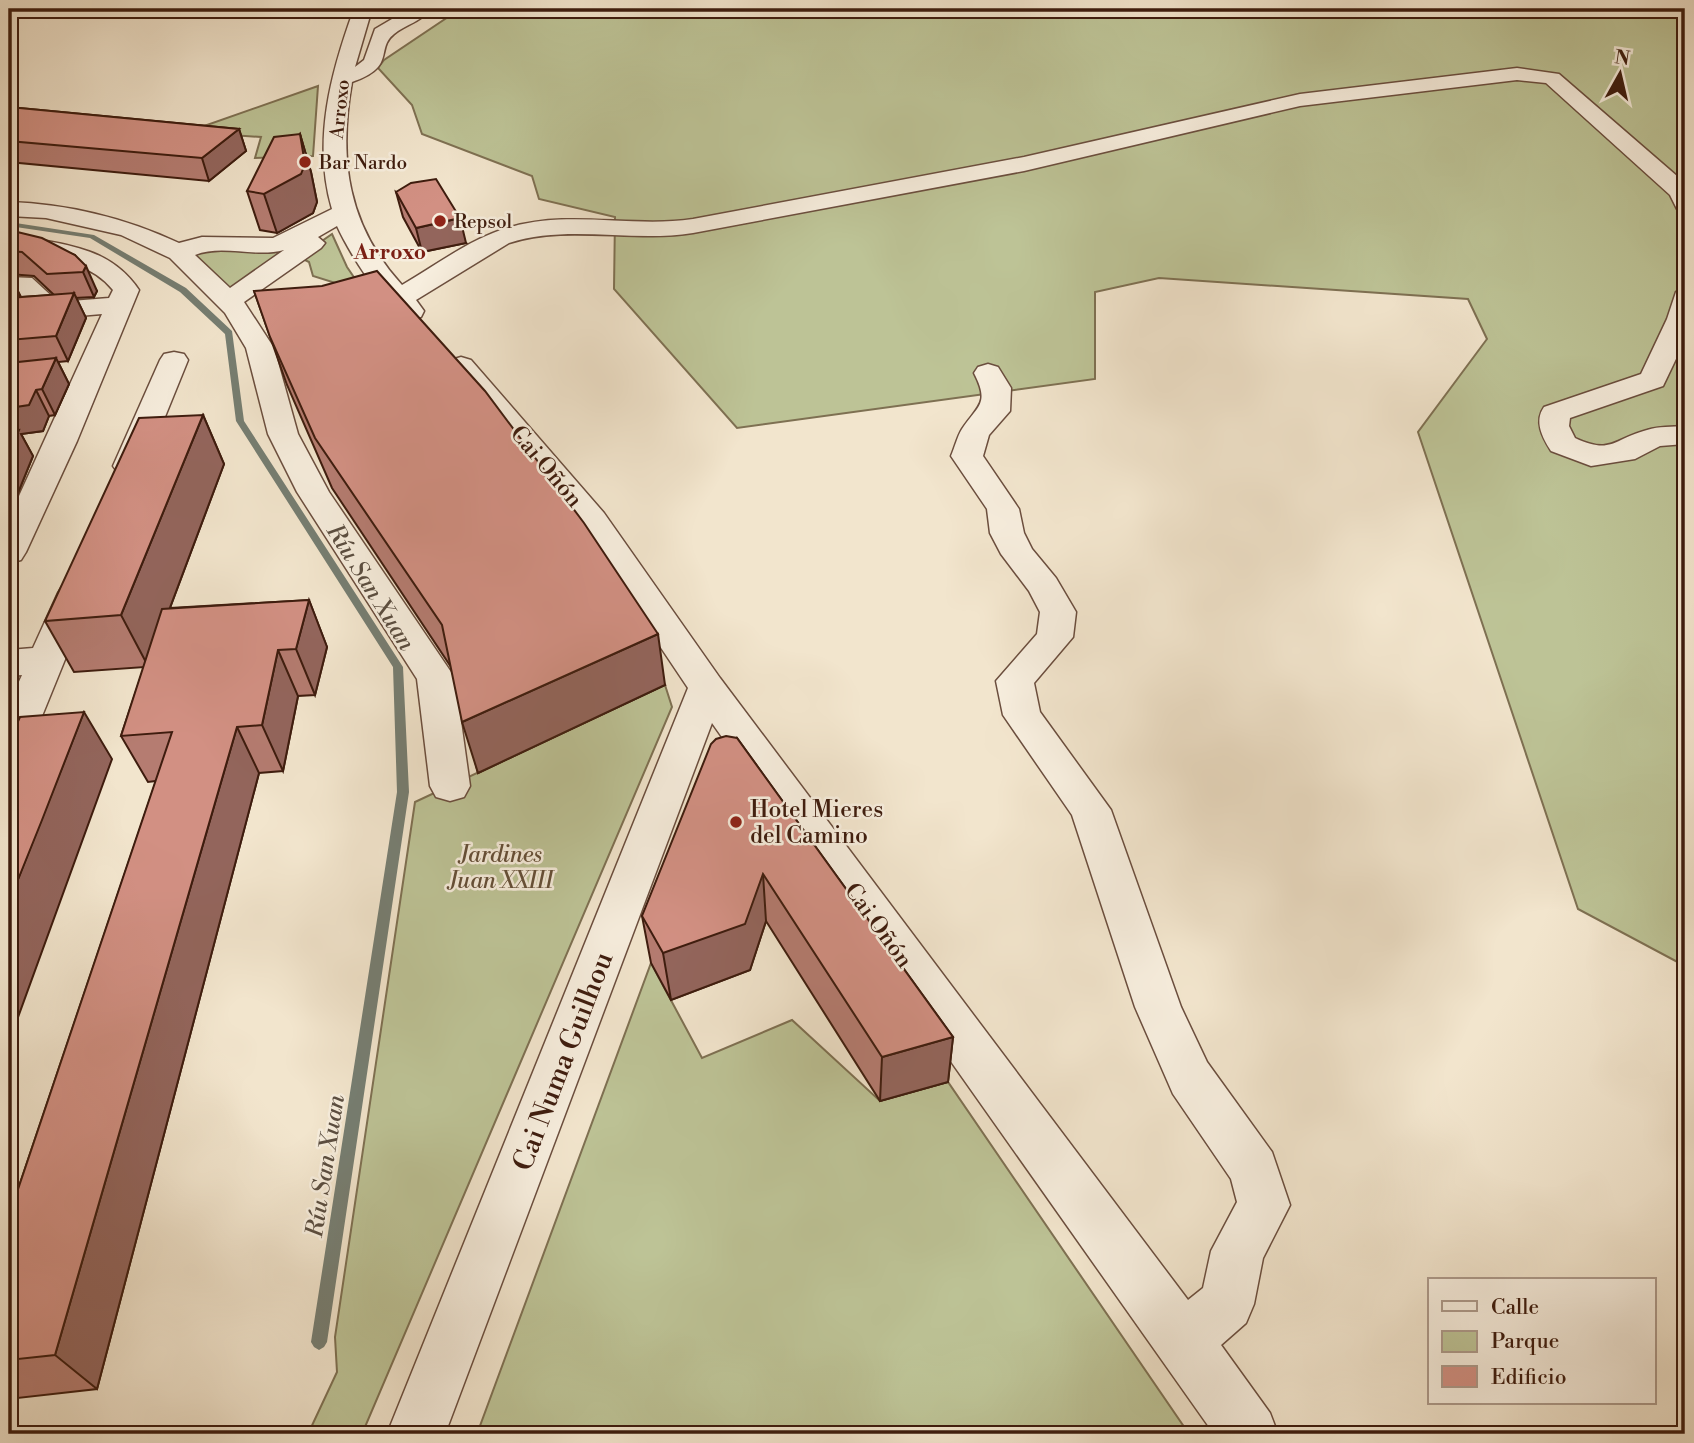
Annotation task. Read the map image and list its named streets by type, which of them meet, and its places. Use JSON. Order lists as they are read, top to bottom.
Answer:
{
  "streets": {
    "street": ["Arroxo", "Cai Oñón", "Cai Numa Guilhou"]
  },
  "crossings": [
    ["Arroxo", "Cai Oñón"],
    ["Cai Oñón", "Cai Numa Guilhou"]
  ],
  "districts": ["Arroxo"],
  "water": ["Ríu San Xuan"],
  "parks": ["Jardines Juan XXIII"],
  "places": ["Bar Nardo", "Repsol", "Hotel Mieres del Camino"],
  "legend": ["Calle", "Parque", "Edificio"],
  "north": "top"
}
